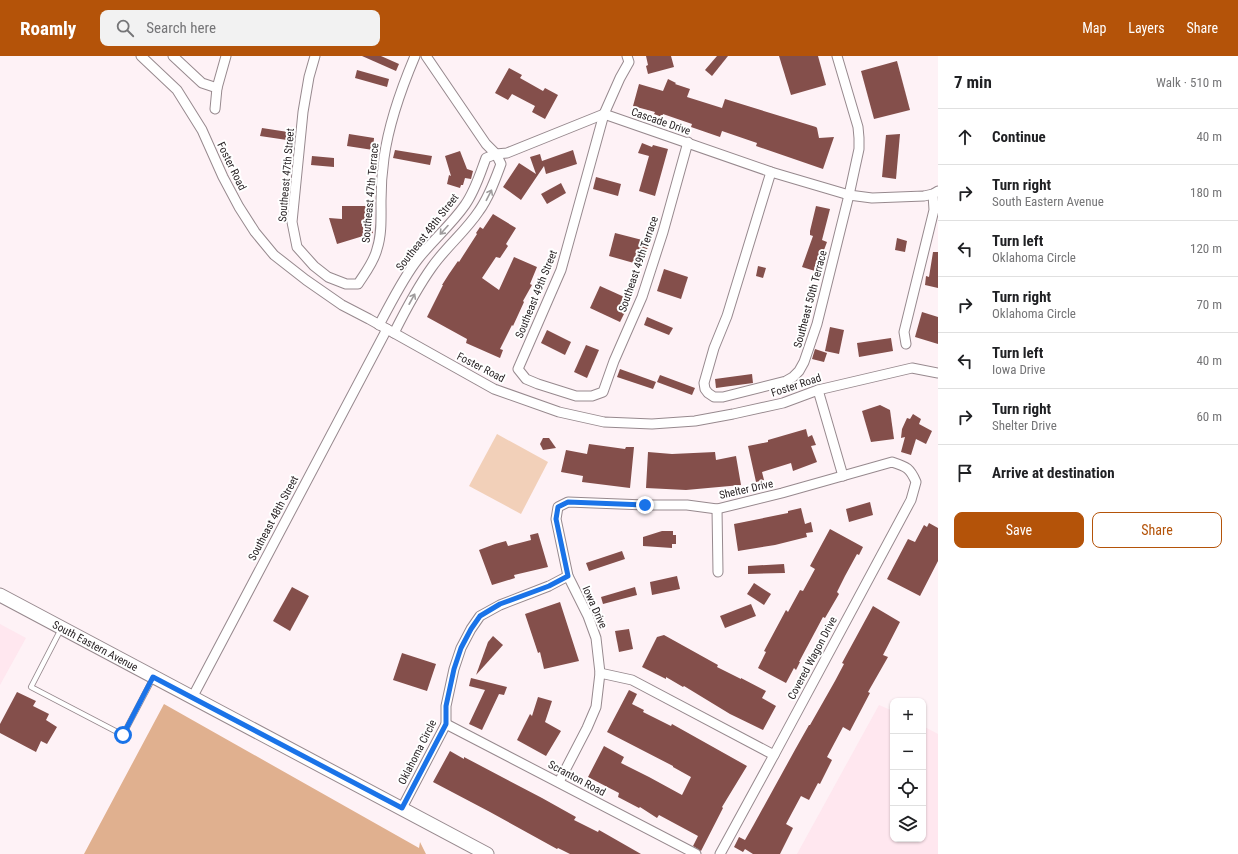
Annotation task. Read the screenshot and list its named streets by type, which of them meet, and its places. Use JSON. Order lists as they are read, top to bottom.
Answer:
{
  "streets": {
    "main road": ["South Eastern Avenue"],
    "street": [
      "Cascade Drive",
      "Foster Road",
      "Southeast 47th Street",
      "Southeast 47th Terrace",
      "Southeast 48th Street",
      "Southeast 49th Terrace",
      "Southeast 49th Street",
      "Southeast 50th Terrace",
      "Shelter Drive",
      "Iowa Drive",
      "Covered Wagon Drive",
      "Oklahoma Circle",
      "Scranton Road"
    ]
  },
  "crossings": [
    ["Cascade Drive", "Southeast 49th Terrace"],
    ["Cascade Drive", "Southeast 49th Street"],
    ["Cascade Drive", "Southeast 50th Terrace"],
    ["Foster Road", "Southeast 48th Street"],
    ["Southeast 47th Street", "Southeast 47th Terrace"],
    ["Southeast 48th Street", "South Eastern Avenue"],
    ["Southeast 49th Terrace", "Southeast 49th Street"],
    ["Shelter Drive", "Iowa Drive"],
    ["Shelter Drive", "Covered Wagon Drive"],
    ["Iowa Drive", "Oklahoma Circle"],
    ["Iowa Drive", "Scranton Road"],
    ["South Eastern Avenue", "Oklahoma Circle"],
    ["Oklahoma Circle", "Scranton Road"]
  ],
  "page": {
    "header": "Roamly",
    "search": "Search here",
    "nav": ["Map", "Layers", "Share"],
    "heading": ["7 min", "Walk · 510 m"],
    "list": [
      ["Continue", "40 m"],
      ["Turn right", "South Eastern Avenue", "180 m"],
      ["Turn left", "Oklahoma Circle", "120 m"],
      ["Turn right", "Oklahoma Circle", "70 m"],
      ["Turn left", "Iowa Drive", "40 m"],
      ["Turn right", "Shelter Drive", "60 m"],
      "Arrive at destination"
    ],
    "buttons": ["Save", "Share"],
    "map_buttons": ["+", "−"]
  }
}
